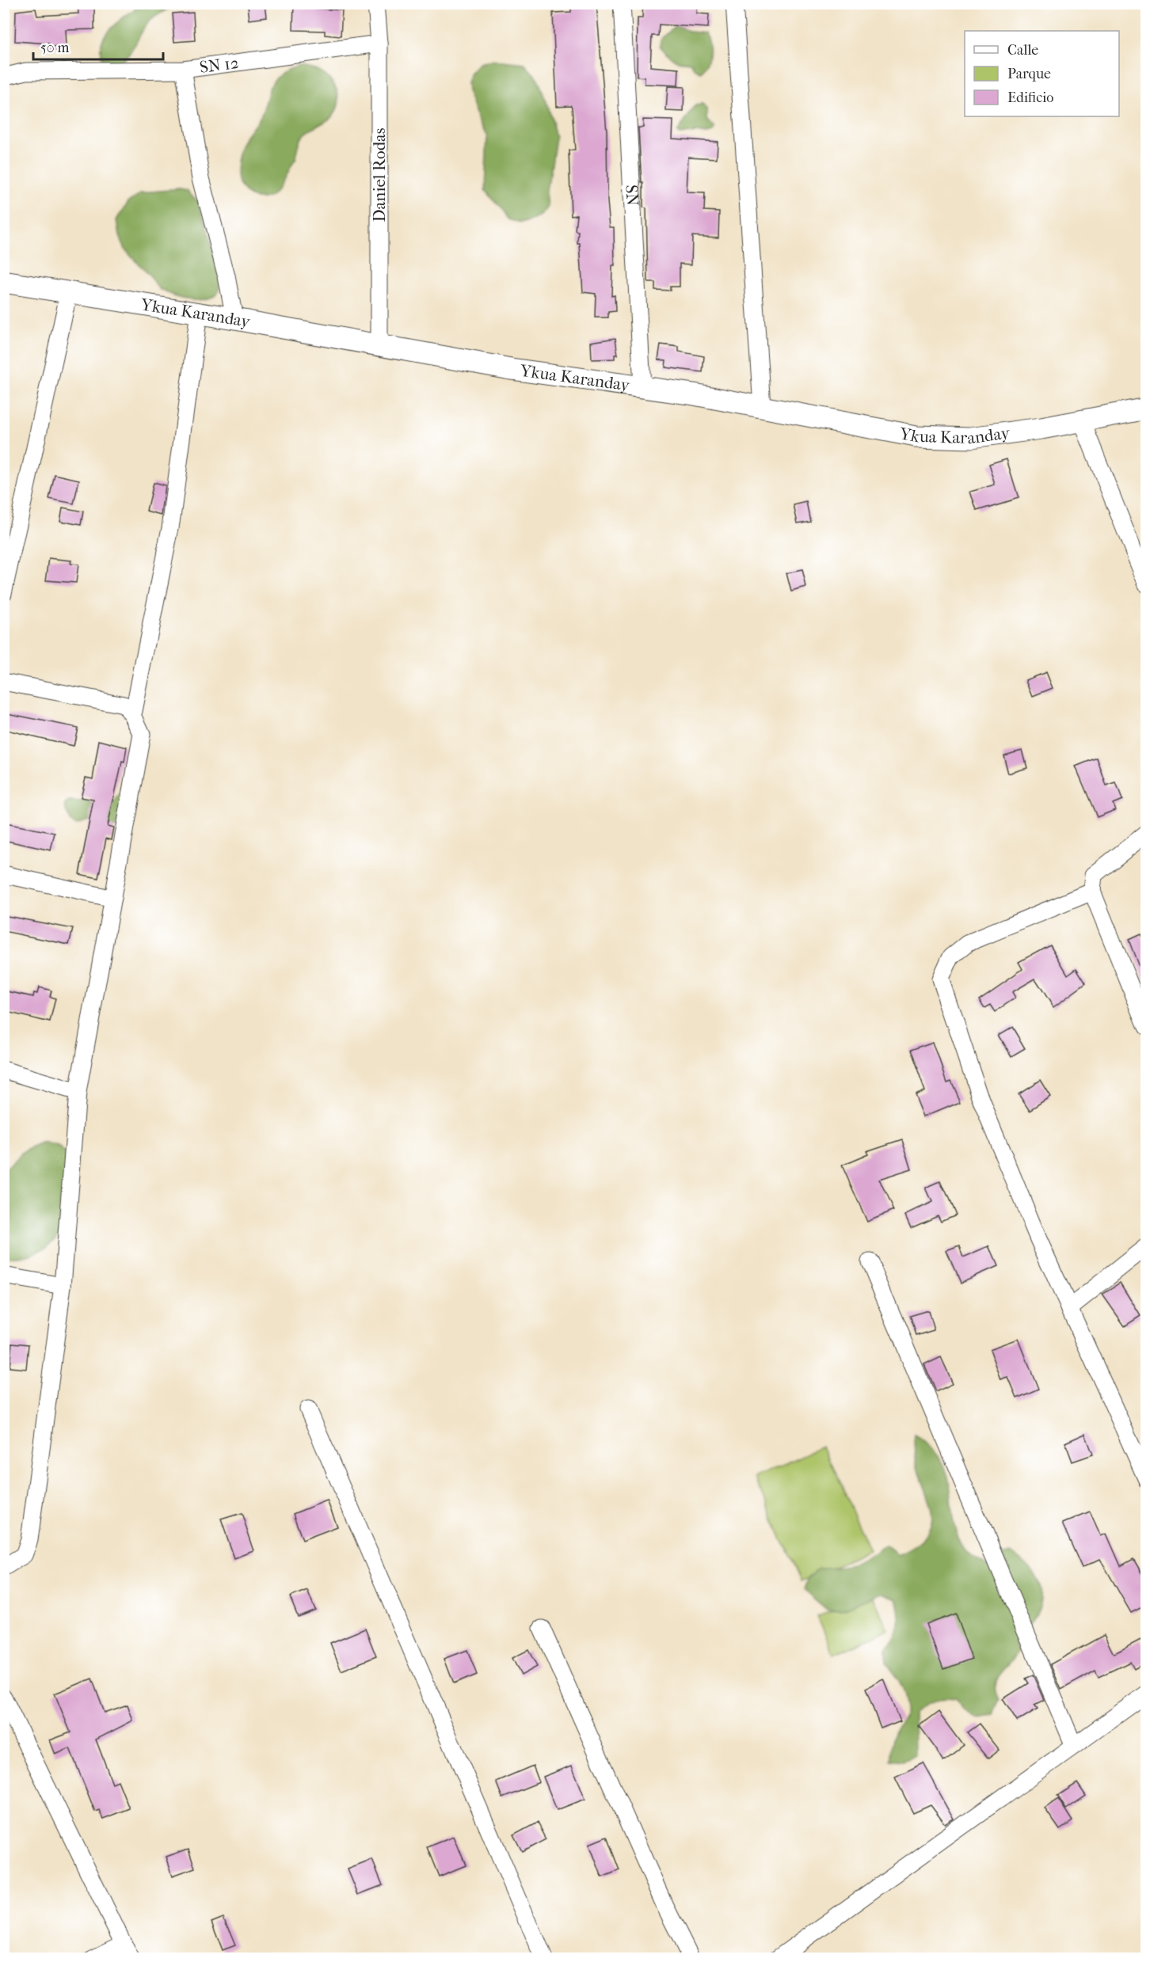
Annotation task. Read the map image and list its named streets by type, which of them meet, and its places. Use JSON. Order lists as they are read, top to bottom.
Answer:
{
  "streets": {
    "street": [
      "SN 12",
      "Daniel Rodas",
      "SN",
      "Ykua Karanday"
    ]
  },
  "crossings": [
    ["SN 12", "Daniel Rodas"],
    ["Daniel Rodas", "Ykua Karanday"],
    ["SN", "Ykua Karanday"]
  ],
  "legend": ["Calle", "Parque", "Edificio"],
  "scale_bar": "50 m"
}
